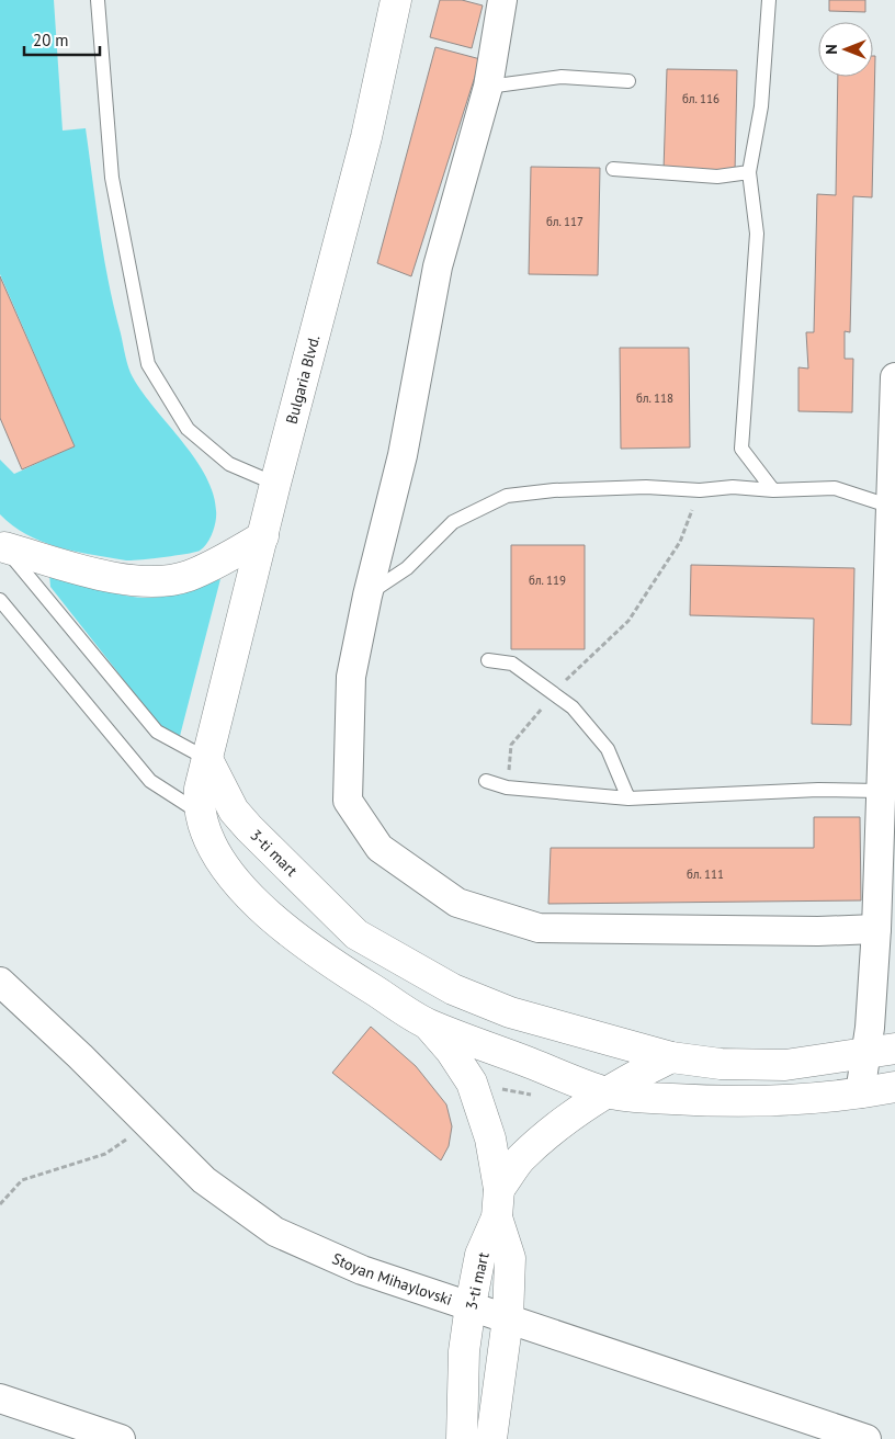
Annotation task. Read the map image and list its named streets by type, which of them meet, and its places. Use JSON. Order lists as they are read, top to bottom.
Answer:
{
  "streets": {
    "street": ["Bulgaria Blvd.", "3-ti mart", "Stoyan Mihaylovski"]
  },
  "crossings": [
    ["Bulgaria Blvd.", "3-ti mart"],
    ["3-ti mart", "Stoyan Mihaylovski"]
  ],
  "house_numbers": [
    "бл. 116",
    "бл. 117",
    "бл. 118",
    "бл. 119",
    "бл. 111"
  ],
  "scale_bar": "20 m",
  "north": "left"
}
